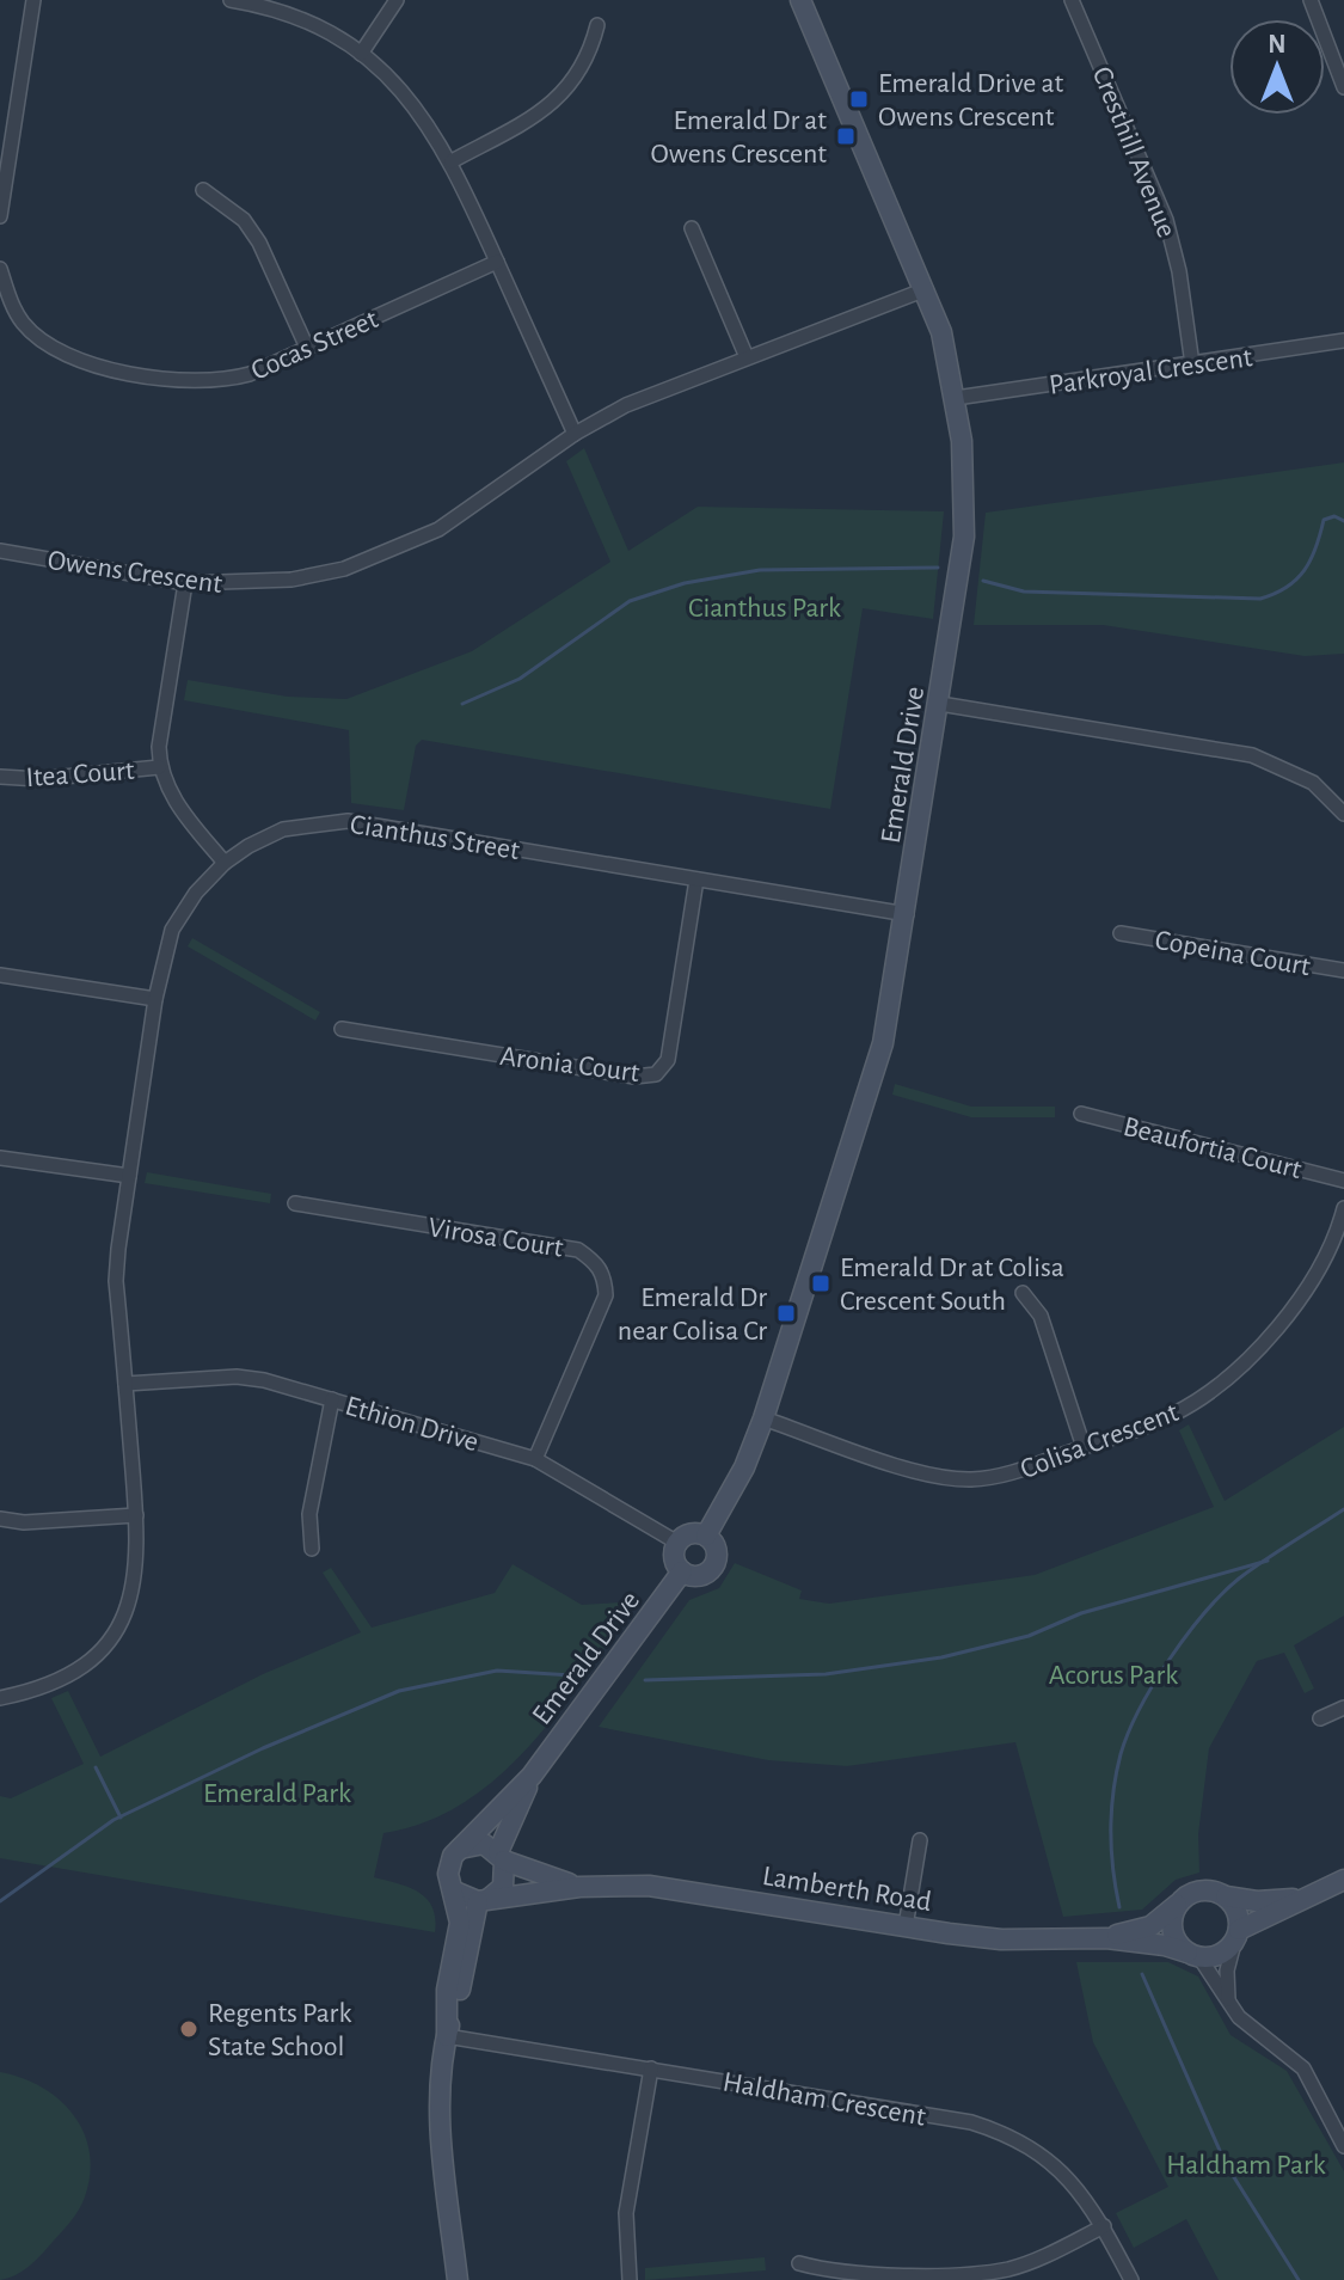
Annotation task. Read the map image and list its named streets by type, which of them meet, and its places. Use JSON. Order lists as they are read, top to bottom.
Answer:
{
  "streets": {
    "street": [
      "Cresthill Avenue",
      "Cocas Street",
      "Parkroyal Crescent",
      "Owens Crescent",
      "Emerald Drive",
      "Itea Court",
      "Cianthus Street",
      "Copeina Court",
      "Aronia Court",
      "Beaufortia Court",
      "Virosa Court",
      "Ethion Drive",
      "Colisa Crescent",
      "Lamberth Road",
      "Haldham Crescent"
    ]
  },
  "crossings": [
    ["Cresthill Avenue", "Parkroyal Crescent"],
    ["Parkroyal Crescent", "Emerald Drive"],
    ["Owens Crescent", "Emerald Drive"],
    ["Emerald Drive", "Cianthus Street"],
    ["Emerald Drive", "Ethion Drive"],
    ["Emerald Drive", "Colisa Crescent"],
    ["Emerald Drive", "Lamberth Road"],
    ["Emerald Drive", "Haldham Crescent"],
    ["Cianthus Street", "Aronia Court"],
    ["Cianthus Street", "Ethion Drive"],
    ["Virosa Court", "Ethion Drive"]
  ],
  "parks": [
    "Cianthus Park",
    "Acorus Park",
    "Emerald Park",
    "Haldham Park"
  ],
  "places": {
    "transit": [
      "Emerald Drive at Owens Crescent",
      "Emerald Dr at Owens Crescent",
      "Emerald Dr at Colisa Crescent South",
      "Emerald Dr near Colisa Cr"
    ],
    "other": ["Regents Park State School"]
  },
  "north": "top"
}
